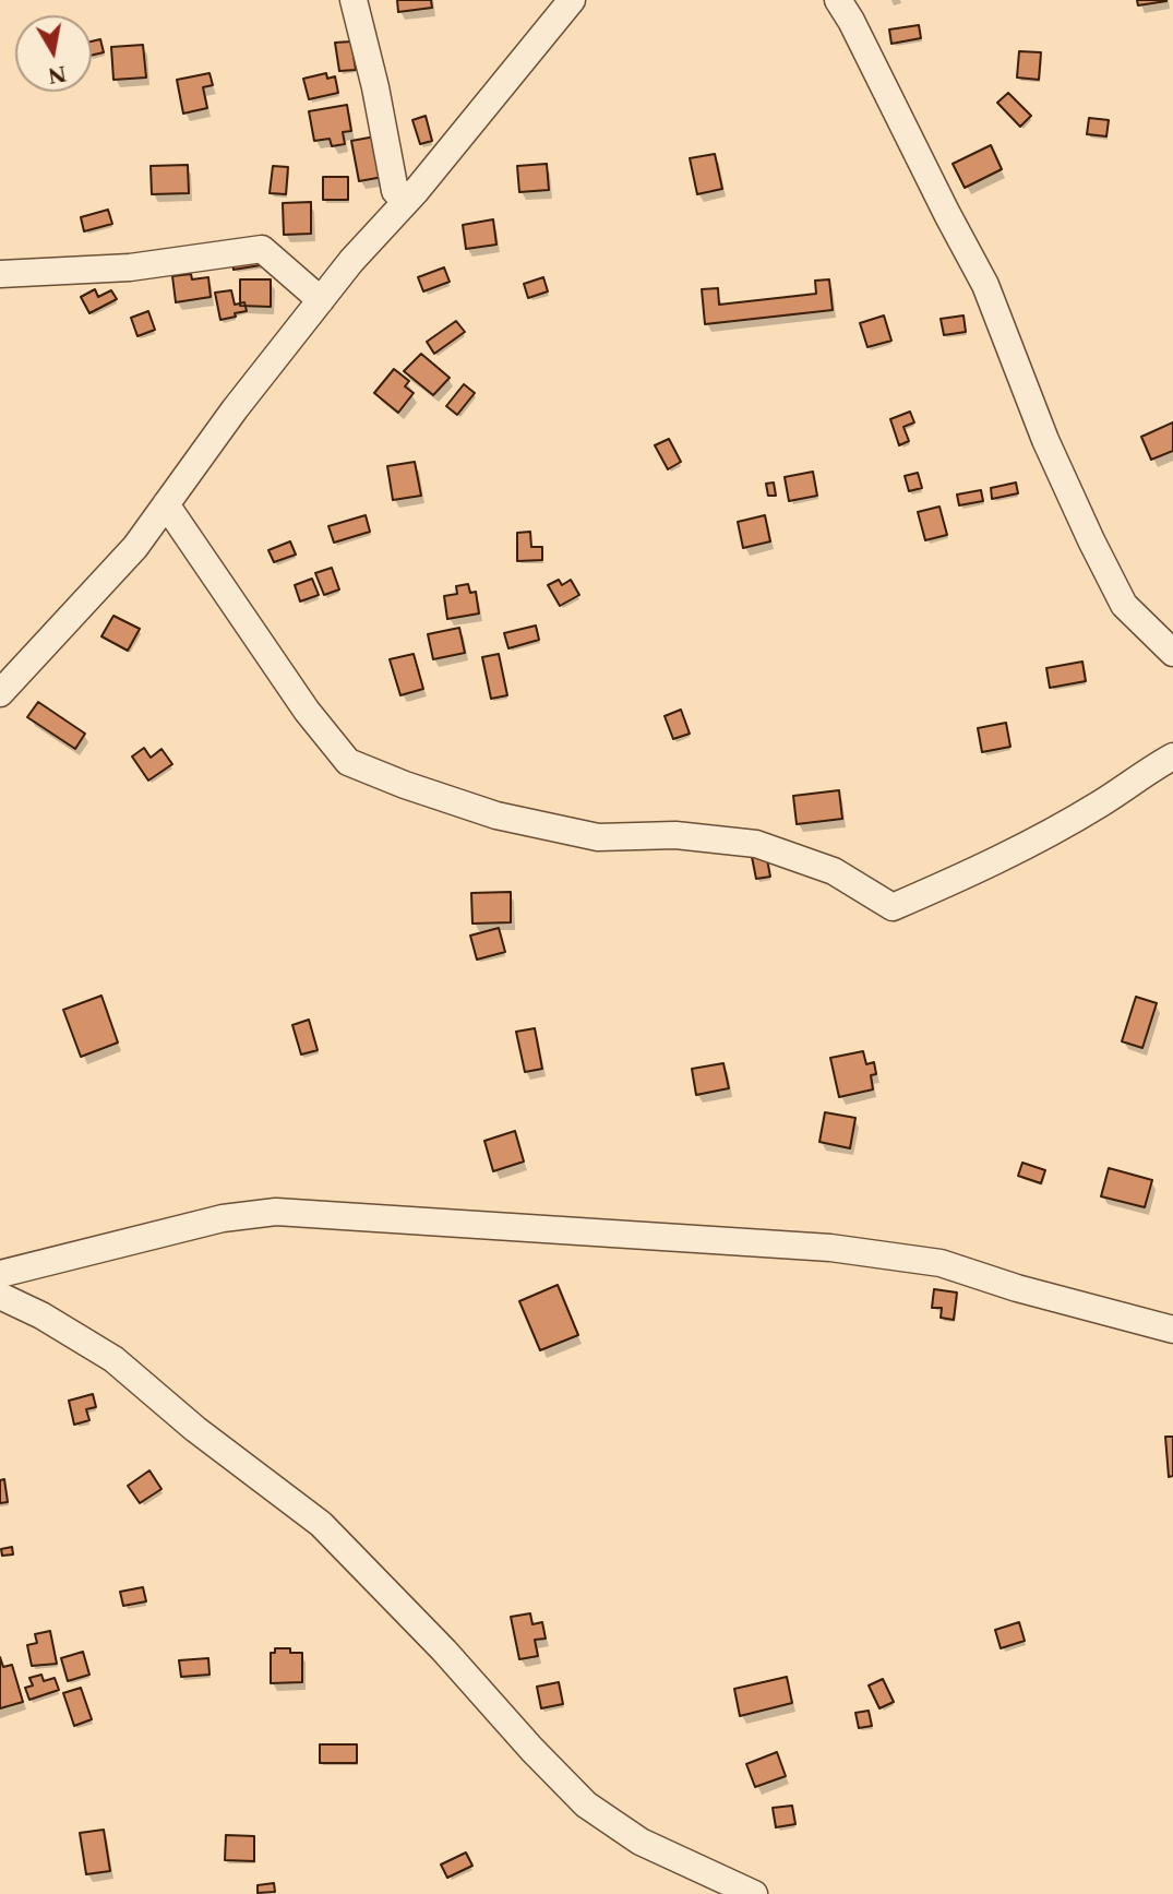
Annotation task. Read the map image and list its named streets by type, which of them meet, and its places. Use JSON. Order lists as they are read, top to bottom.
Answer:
{
  "north": "bottom"
}
